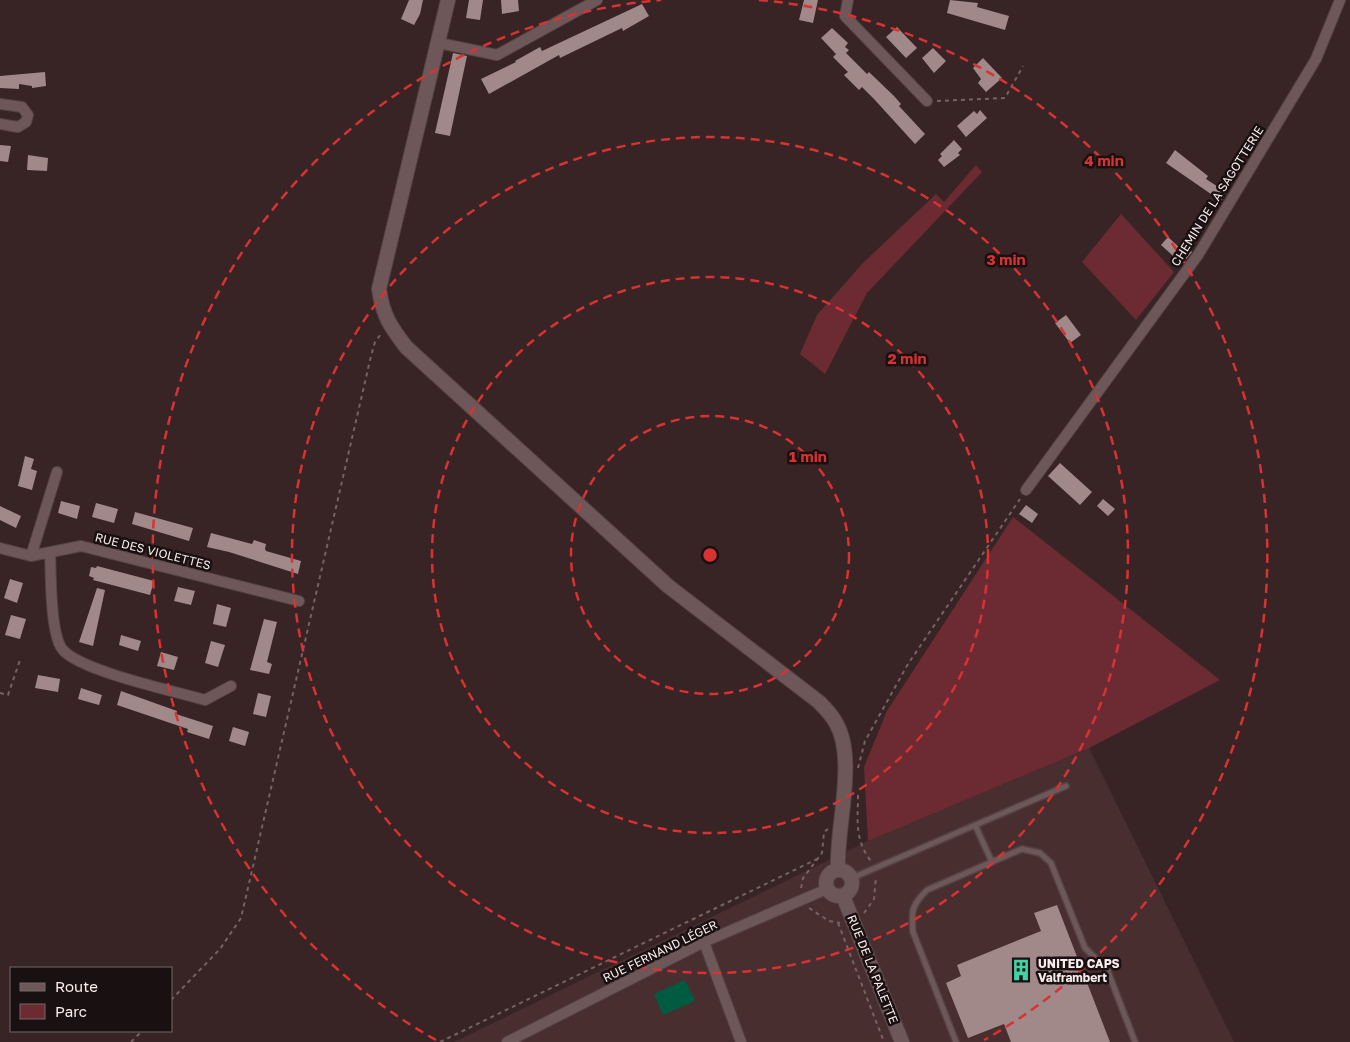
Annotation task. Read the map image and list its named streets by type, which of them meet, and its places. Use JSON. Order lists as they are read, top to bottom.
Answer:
{
  "streets": {
    "street": [
      "CHEMIN DE LA SAGOTTERIE",
      "RUE DES VIOLETTES",
      "RUE FERNAND LÉGER",
      "RUE DE LA PALETTE"
    ]
  },
  "crossings": [
    ["RUE FERNAND LÉGER", "RUE DE LA PALETTE"]
  ],
  "places": {
    "building": ["UNITED CAPS Valframbert"]
  },
  "legend": ["Route", "Parc"],
  "rings": [
    "4 min",
    "3 min",
    "2 min",
    "1 min"
  ]
}
